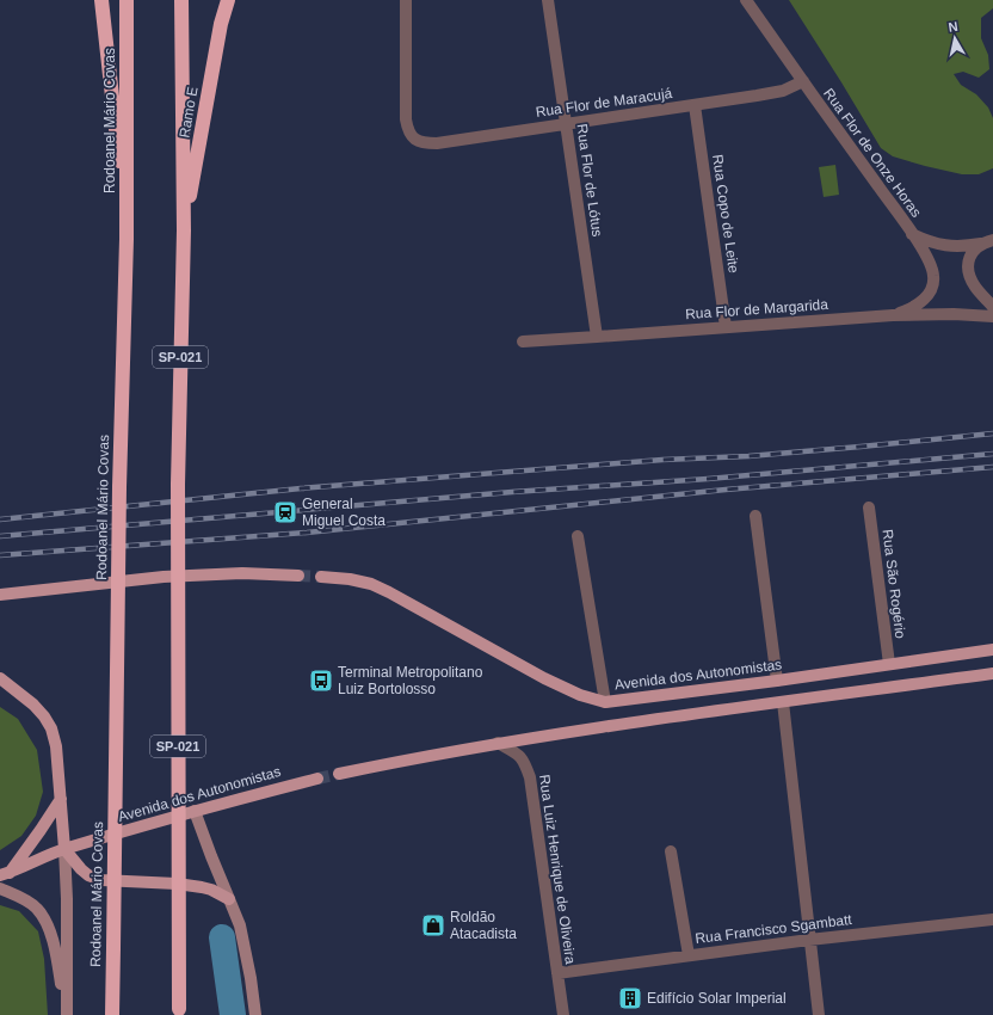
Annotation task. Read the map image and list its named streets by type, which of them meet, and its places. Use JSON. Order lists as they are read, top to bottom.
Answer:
{
  "streets": {
    "highway": ["Ramo E", "Rodoanel Mário Covas", "SP-021"],
    "main road": ["Avenida dos Autonomistas"],
    "street": [
      "Rua Flor de Maracujá",
      "Rua Flor de Onze Horas",
      "Rua Flor de Lótus",
      "Rua Copo de Leite",
      "Rua Flor de Margarida",
      "Rua São Rogério",
      "Rua Luiz Henrique de Oliveira",
      "Rua Francisco Sgambatt"
    ]
  },
  "crossings": [
    ["Rua Flor de Maracujá", "Rua Flor de Onze Horas"],
    ["Rua Flor de Maracujá", "Rua Flor de Lótus"],
    ["Rua Flor de Maracujá", "Rua Copo de Leite"],
    ["Ramo E", "SP-021"],
    ["Rua Flor de Onze Horas", "Rua Flor de Margarida"],
    ["Rua Flor de Lótus", "Rua Flor de Margarida"],
    ["Rua Copo de Leite", "Rua Flor de Margarida"],
    ["Rua São Rogério", "Avenida dos Autonomistas"],
    ["Rua Luiz Henrique de Oliveira", "Rua Francisco Sgambatt"]
  ],
  "places": {
    "station": ["General Miguel Costa"],
    "bus stop": ["Terminal Metropolitano Luiz Bortolosso"],
    "shop": ["Roldão Atacadista"],
    "building": ["Edifício Solar Imperial"]
  },
  "north": "top"
}
